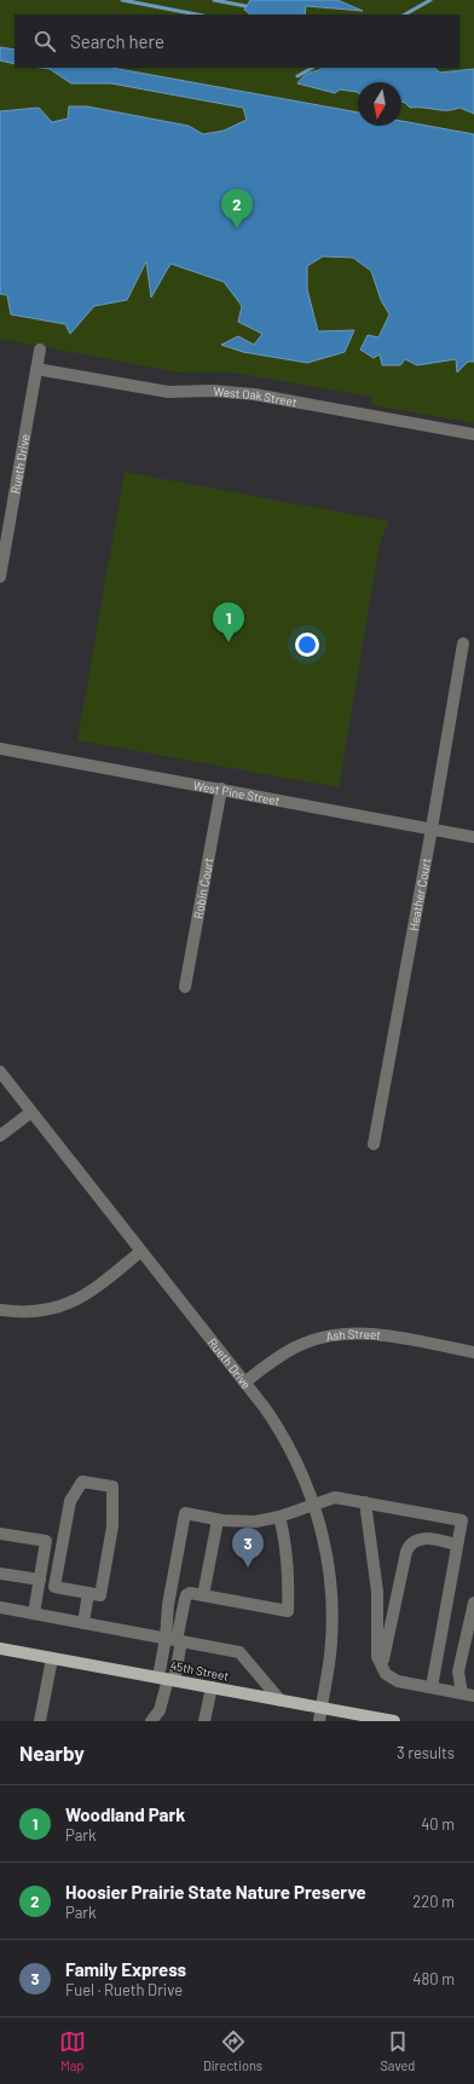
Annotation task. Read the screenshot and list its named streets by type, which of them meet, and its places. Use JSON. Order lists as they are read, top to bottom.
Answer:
{
  "streets": {
    "main road": ["45th Street"],
    "street": [
      "West Oak Street",
      "Rueth Drive",
      "West Pine Street",
      "Robin Court",
      "Heather Court",
      "Ash Street"
    ]
  },
  "crossings": [
    ["West Oak Street", "Rueth Drive"],
    ["Rueth Drive", "Ash Street"],
    ["Rueth Drive", "45th Street"],
    ["West Pine Street", "Robin Court"],
    ["West Pine Street", "Heather Court"]
  ],
  "north": "bottom",
  "page": {
    "search": "Search here",
    "pins": ["2", "1", "3"],
    "heading": ["Nearby", "3 results"],
    "list": [
      {
        "mark": "1",
        "name": "Woodland Park",
        "note": "Park",
        "value": "40 m"
      },
      {
        "mark": "2",
        "name": "Hoosier Prairie State Nature Preserve",
        "note": "Park",
        "value": "220 m"
      },
      {
        "mark": "3",
        "name": "Family Express",
        "note": "Fuel · Rueth Drive",
        "value": "480 m"
      }
    ],
    "nav": ["Map", "Directions", "Saved"]
  }
}
